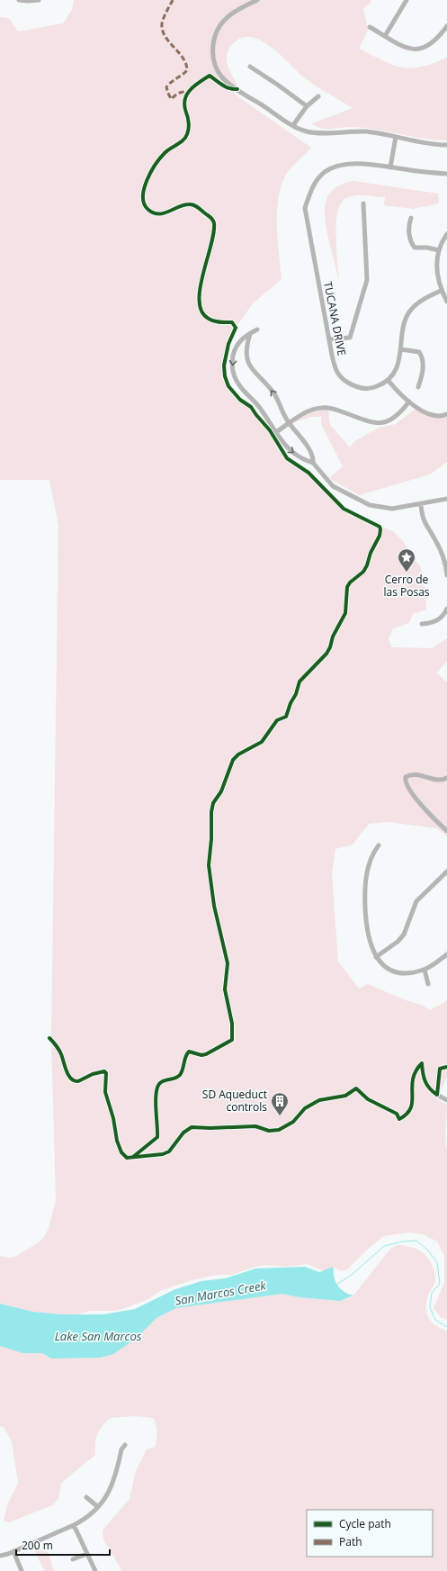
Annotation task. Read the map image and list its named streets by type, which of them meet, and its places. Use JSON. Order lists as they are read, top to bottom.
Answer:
{
  "streets": {
    "street": ["TUCANA DRIVE"]
  },
  "water": ["San Marcos Creek", "Lake San Marcos"],
  "places": {
    "place": ["Cerro de las Posas"],
    "building": ["SD Aqueduct controls"]
  },
  "legend": ["Cycle path", "Path"],
  "scale_bar": "200 m"
}
